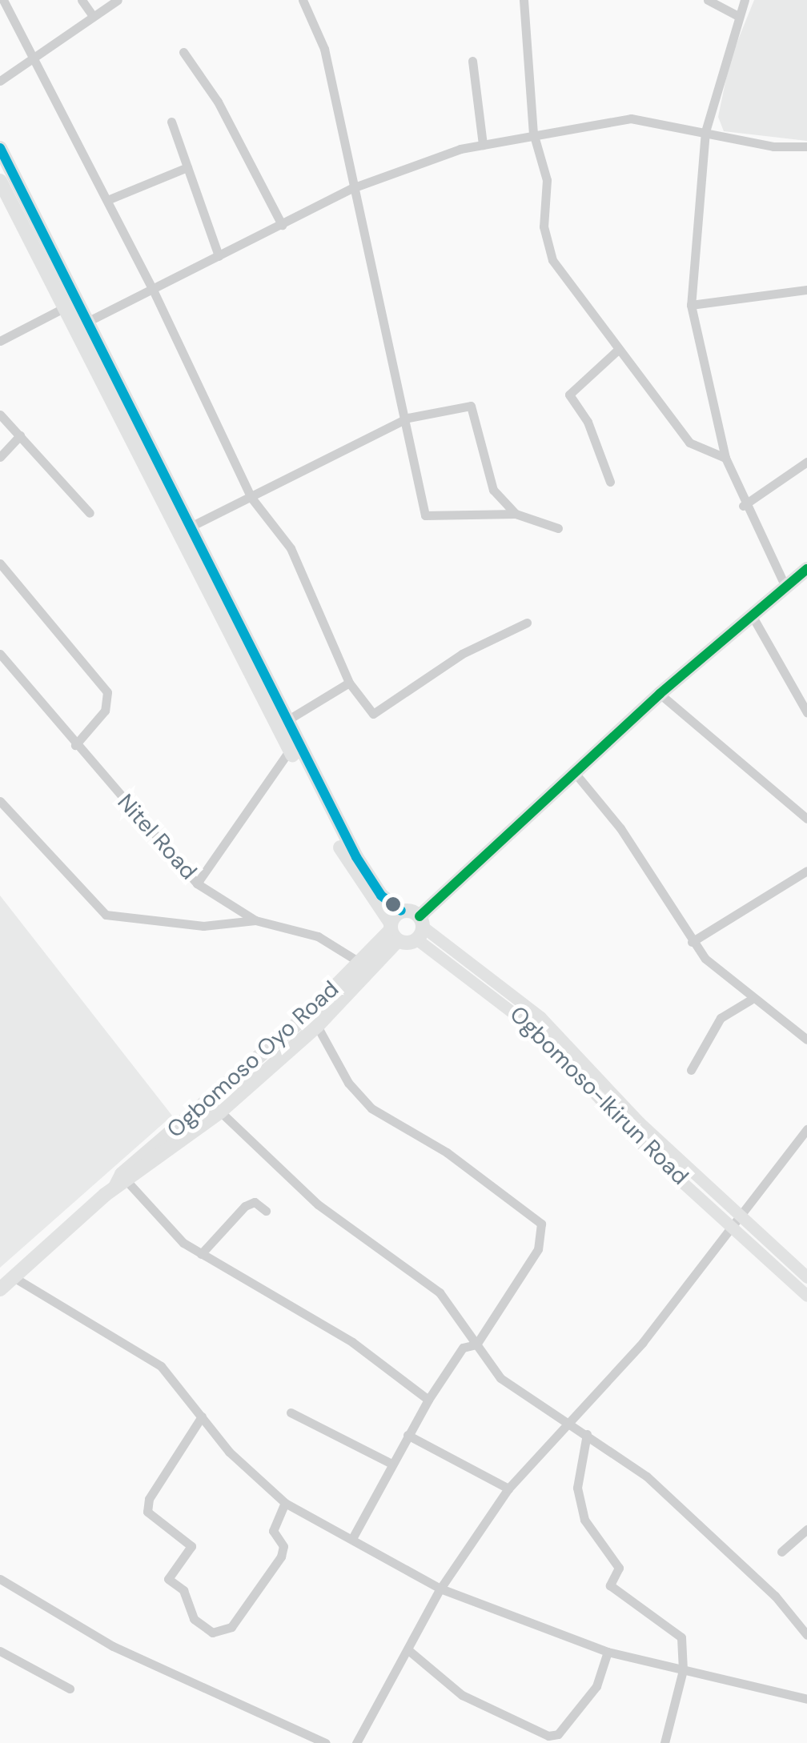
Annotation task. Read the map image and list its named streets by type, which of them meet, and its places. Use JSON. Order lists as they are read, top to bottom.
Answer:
{
  "streets": {
    "main road": ["Ogbomoso Oyo Road", "Ogbomoso-Ikirun Road"],
    "street": ["Nitel Road"]
  },
  "crossings": [
    ["Nitel Road", "Ogbomoso Oyo Road"]
  ]
}
